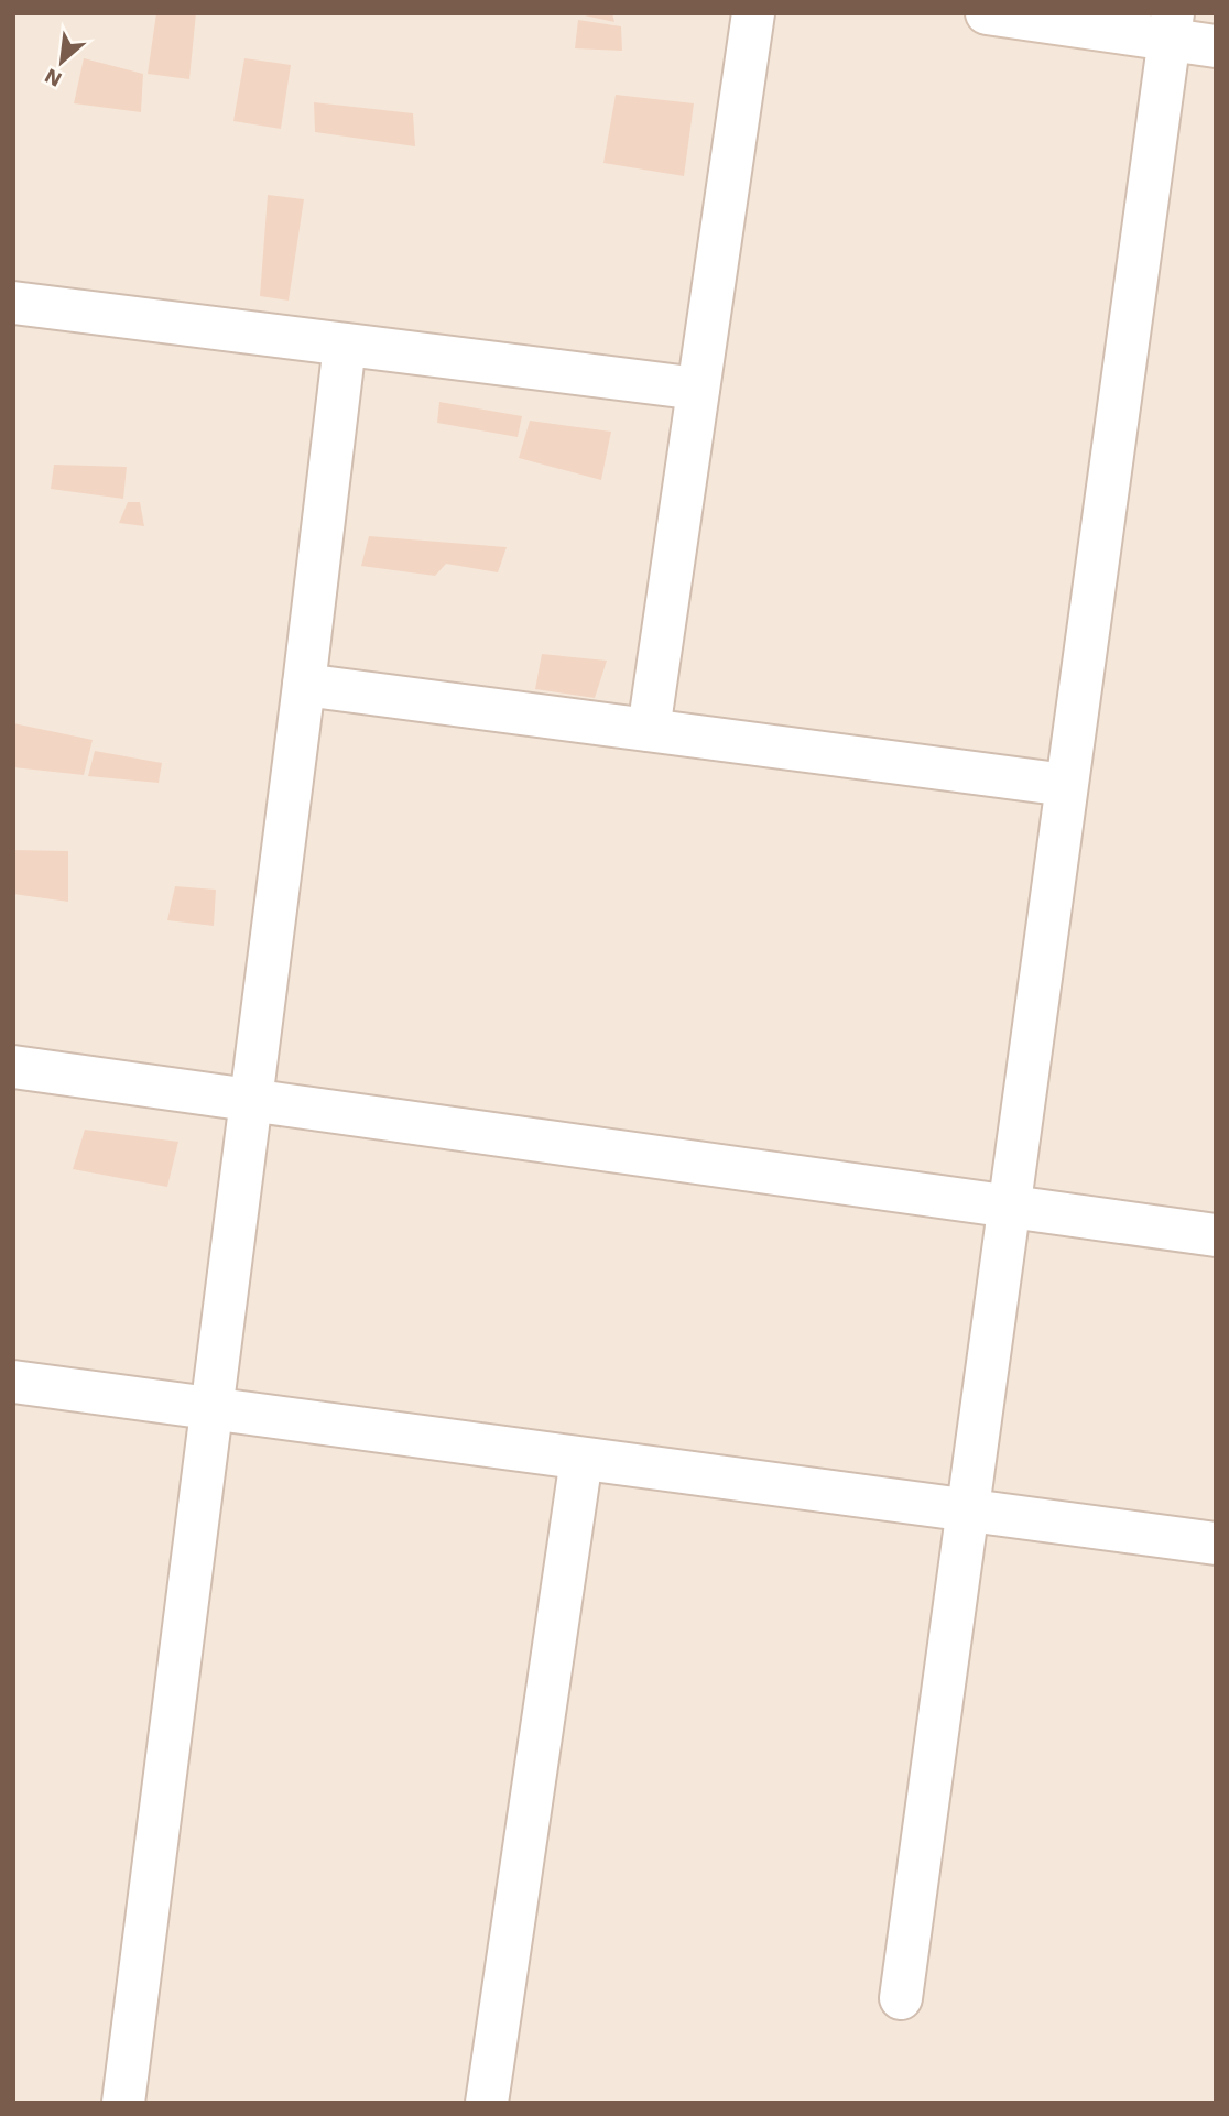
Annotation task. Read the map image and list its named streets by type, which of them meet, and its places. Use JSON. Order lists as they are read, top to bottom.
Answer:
{
  "north": "bottom left"
}
